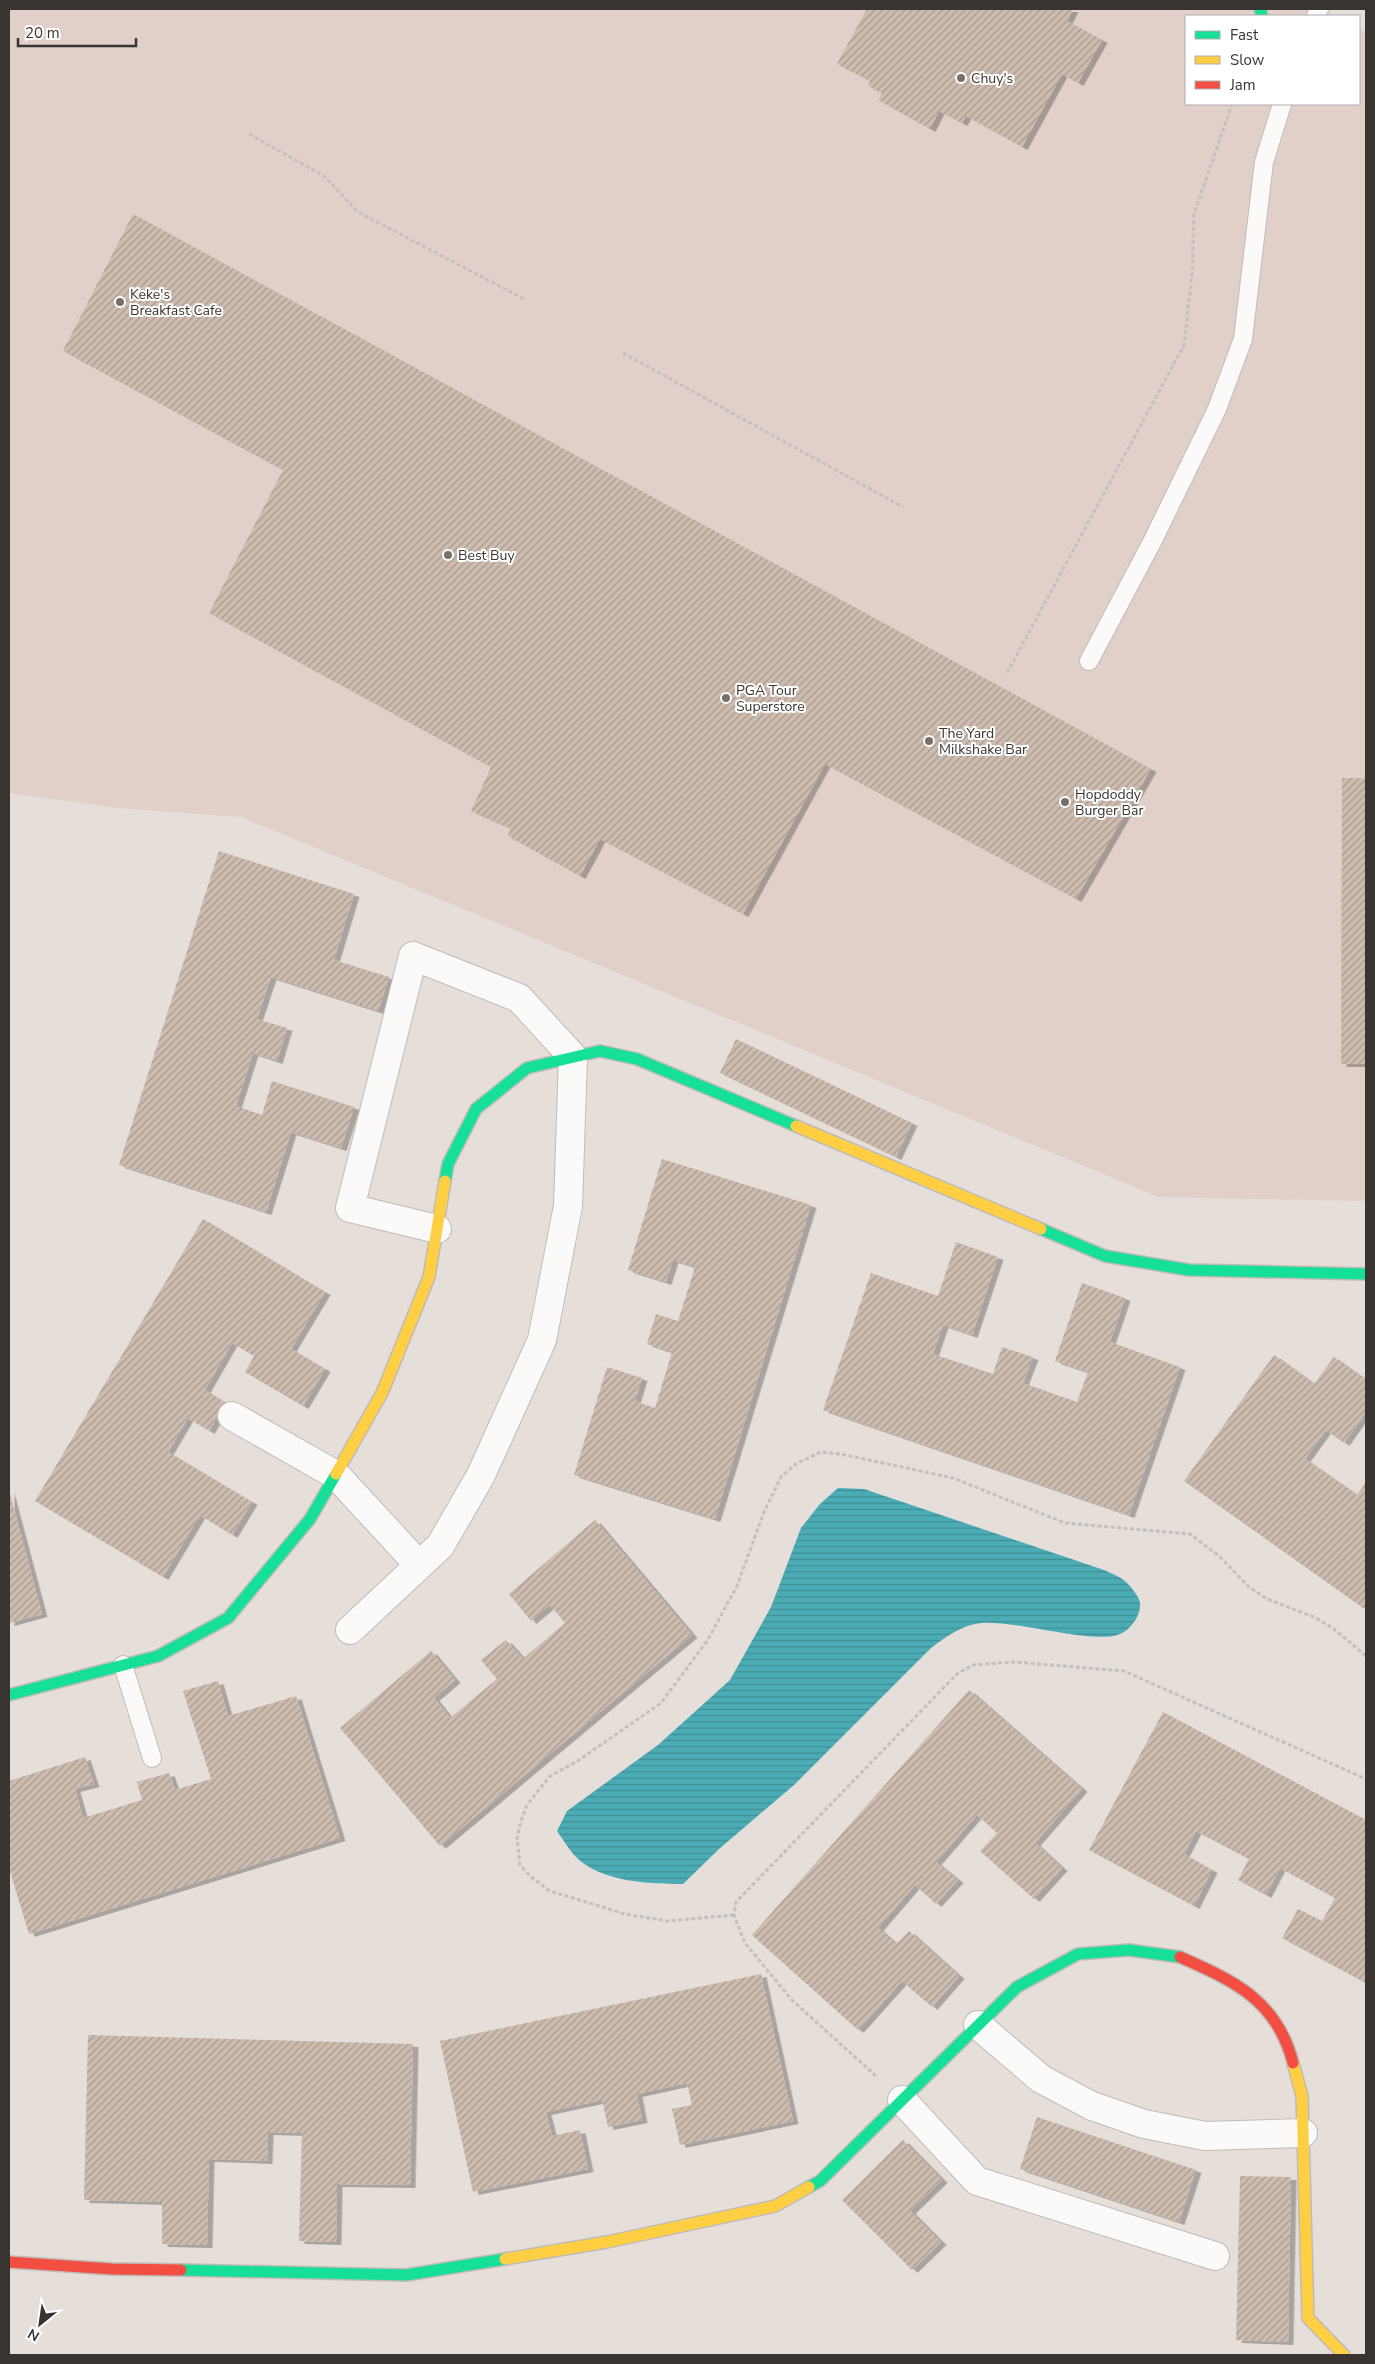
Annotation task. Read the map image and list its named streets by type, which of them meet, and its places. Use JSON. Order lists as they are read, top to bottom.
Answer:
{
  "places": [
    "Chuy's",
    "Keke's Breakfast Cafe",
    "Best Buy",
    "PGA Tour Superstore",
    "The Yard Milkshake Bar",
    "Hopdoddy Burger Bar"
  ],
  "legend": ["Fast", "Slow", "Jam"],
  "scale_bar": "20 m",
  "north": "bottom left"
}
